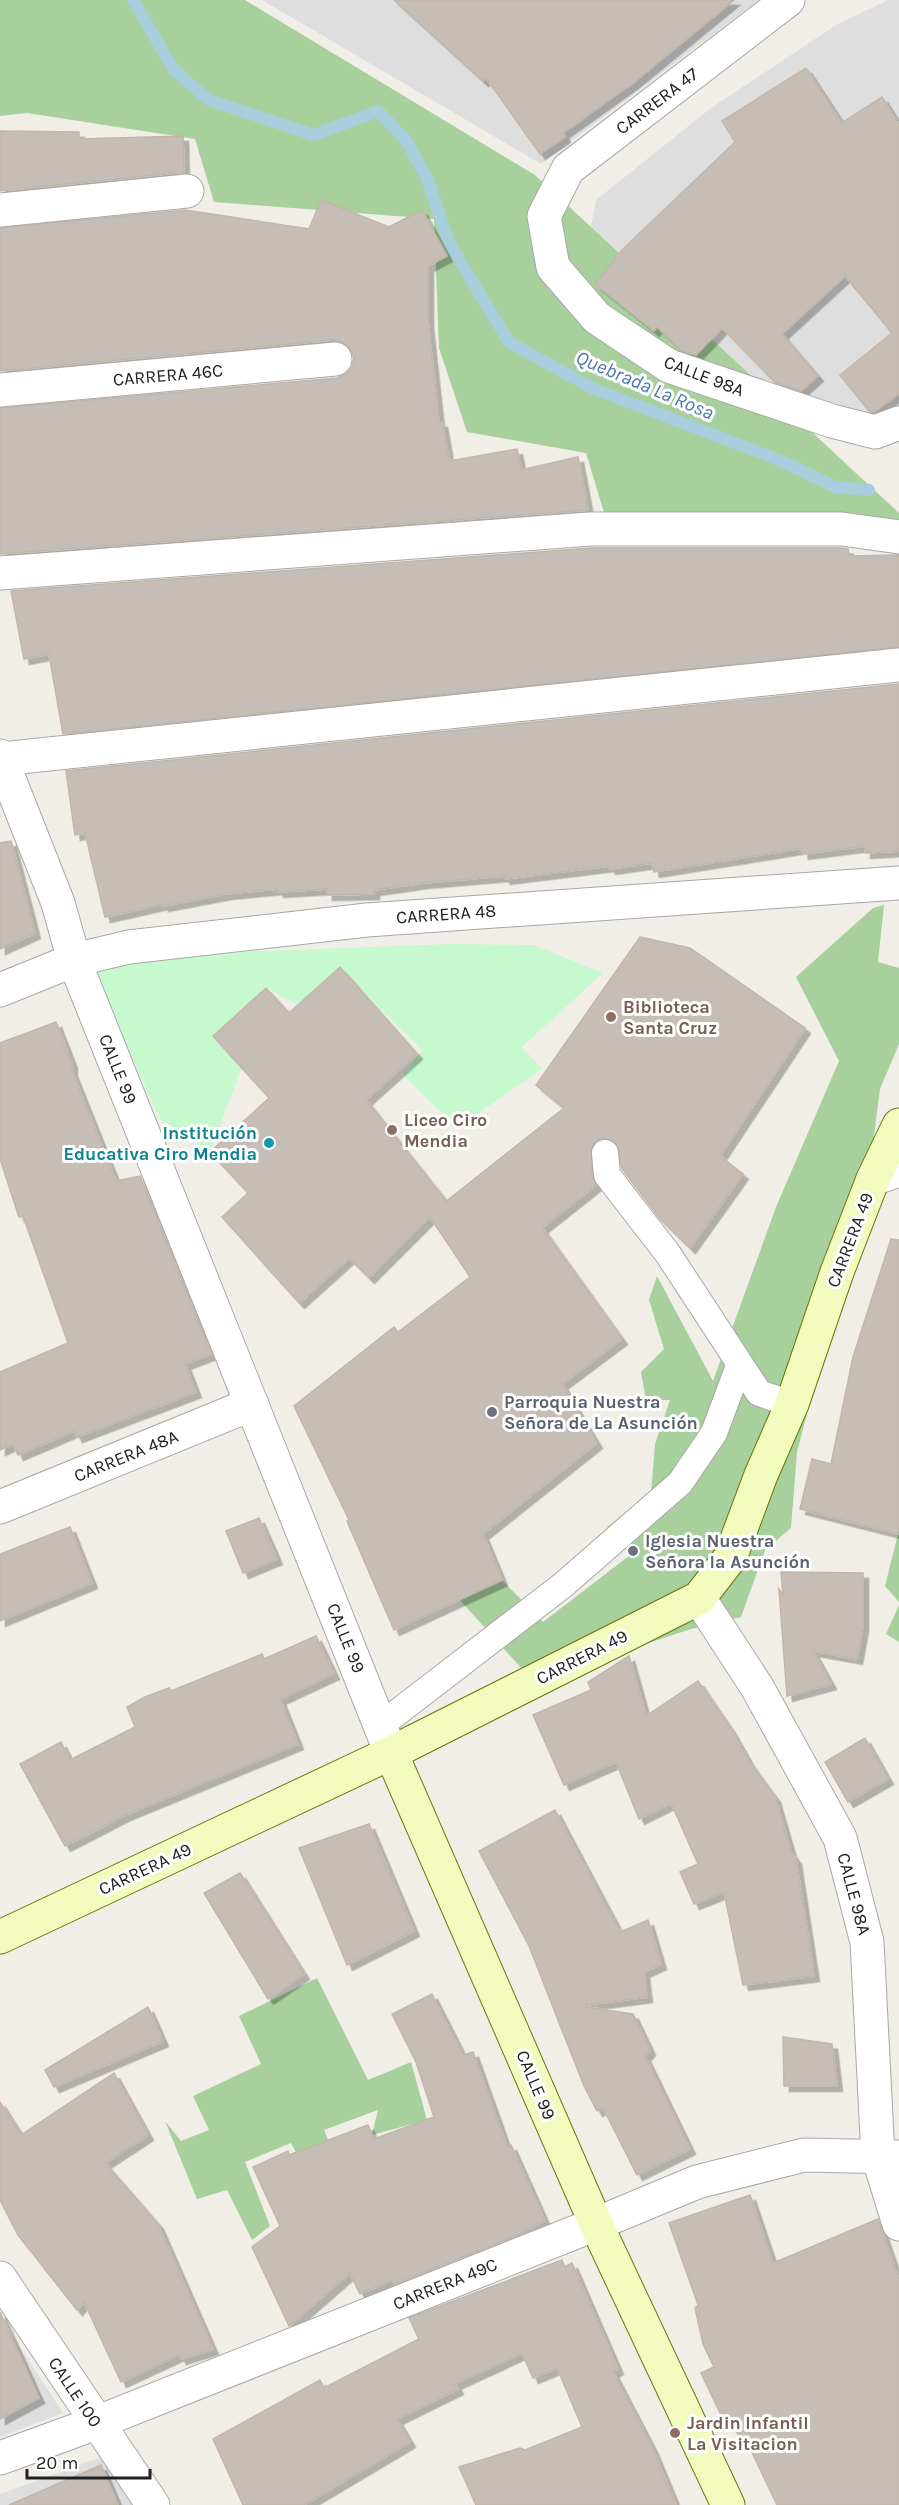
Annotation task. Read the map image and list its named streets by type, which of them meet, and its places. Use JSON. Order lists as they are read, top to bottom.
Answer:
{
  "streets": {
    "street": [
      "CARRERA 47",
      "CARRERA 46C",
      "CALLE 98A",
      "CARRERA 48",
      "CALLE 99",
      "CARRERA 49",
      "CARRERA 48A",
      "CARRERA 49C",
      "CALLE 100"
    ]
  },
  "crossings": [
    ["CARRERA 47", "CALLE 98A"],
    ["CALLE 98A", "CARRERA 49"],
    ["CALLE 98A", "CARRERA 49C"],
    ["CARRERA 48", "CALLE 99"],
    ["CALLE 99", "CARRERA 49"],
    ["CALLE 99", "CARRERA 48A"],
    ["CALLE 99", "CARRERA 49C"],
    ["CARRERA 49C", "CALLE 100"]
  ],
  "water": ["Quebrada La Rosa"],
  "places": [
    "Biblioteca Santa Cruz",
    "Liceo Ciro Mendia",
    "Institución Educativa Ciro Mendia",
    "Parroquia Nuestra Señora de La Asunción",
    "Iglesia Nuestra Señora la Asunción",
    "Jardin Infantil La Visitacion"
  ],
  "scale_bar": "20 m"
}
